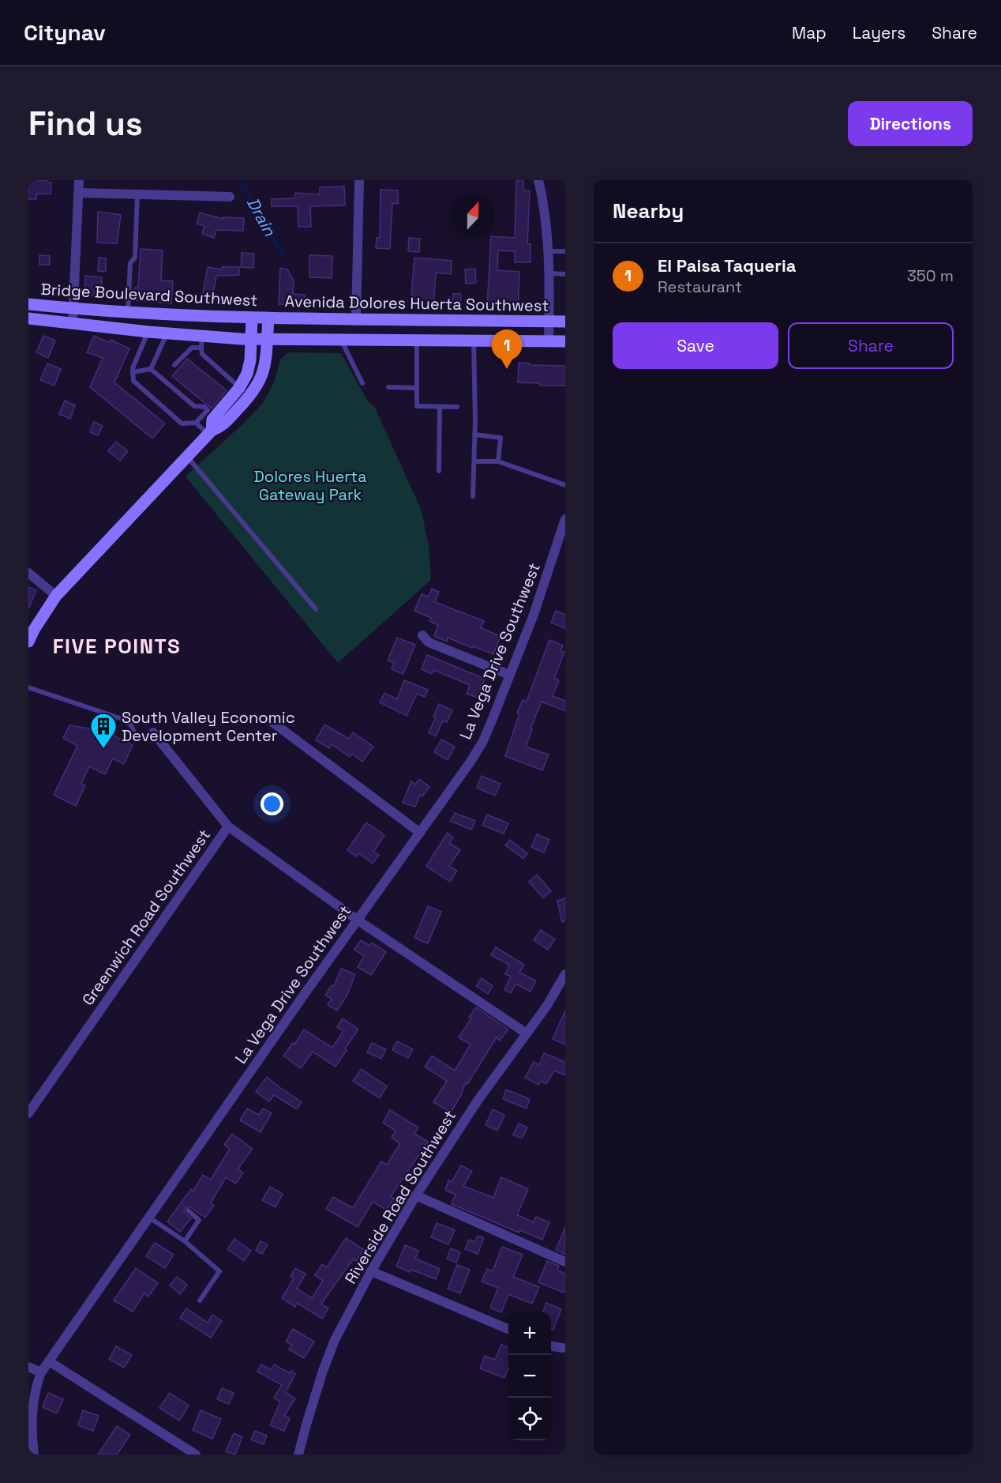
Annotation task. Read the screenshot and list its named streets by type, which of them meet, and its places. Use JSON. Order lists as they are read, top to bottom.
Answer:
{
  "streets": {
    "main road": ["Bridge Boulevard Southwest", "Avenida Dolores Huerta Southwest"],
    "street": ["La Vega Drive Southwest", "Greenwich Road Southwest", "Riverside Road Southwest"]
  },
  "crossings": [
    ["Bridge Boulevard Southwest", "Avenida Dolores Huerta Southwest"],
    ["La Vega Drive Southwest", "Greenwich Road Southwest"],
    ["Greenwich Road Southwest", "Riverside Road Southwest"]
  ],
  "districts": ["FIVE POINTS"],
  "water": ["Drain"],
  "parks": ["Dolores Huerta Gateway Park"],
  "places": {
    "building": ["South Valley Economic Development Center"]
  },
  "north": "top",
  "page": {
    "header": "Citynav",
    "nav": ["Map", "Layers", "Share"],
    "buttons": [
      "Directions",
      ["Save", "Share"]
    ],
    "title": "Find us",
    "heading": "Nearby",
    "list": [
      {
        "mark": "1",
        "name": "El Paisa Taqueria",
        "note": "Restaurant",
        "value": "350 m"
      }
    ],
    "pins": "1",
    "map_buttons": ["+", "−"]
  }
}
